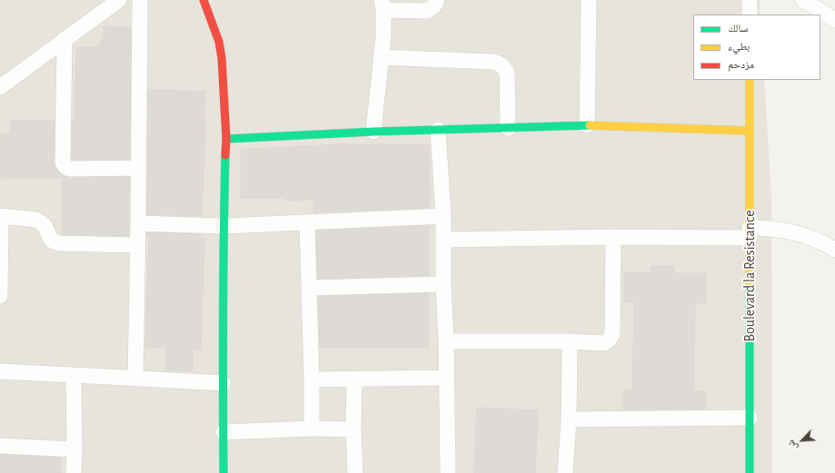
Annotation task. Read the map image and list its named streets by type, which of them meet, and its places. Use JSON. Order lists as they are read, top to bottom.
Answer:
{
  "streets": {
    "street": ["Boulevard la Resistance"]
  },
  "legend": ["سالك", "بطيء", "مزدحم"],
  "north": "bottom left"
}
